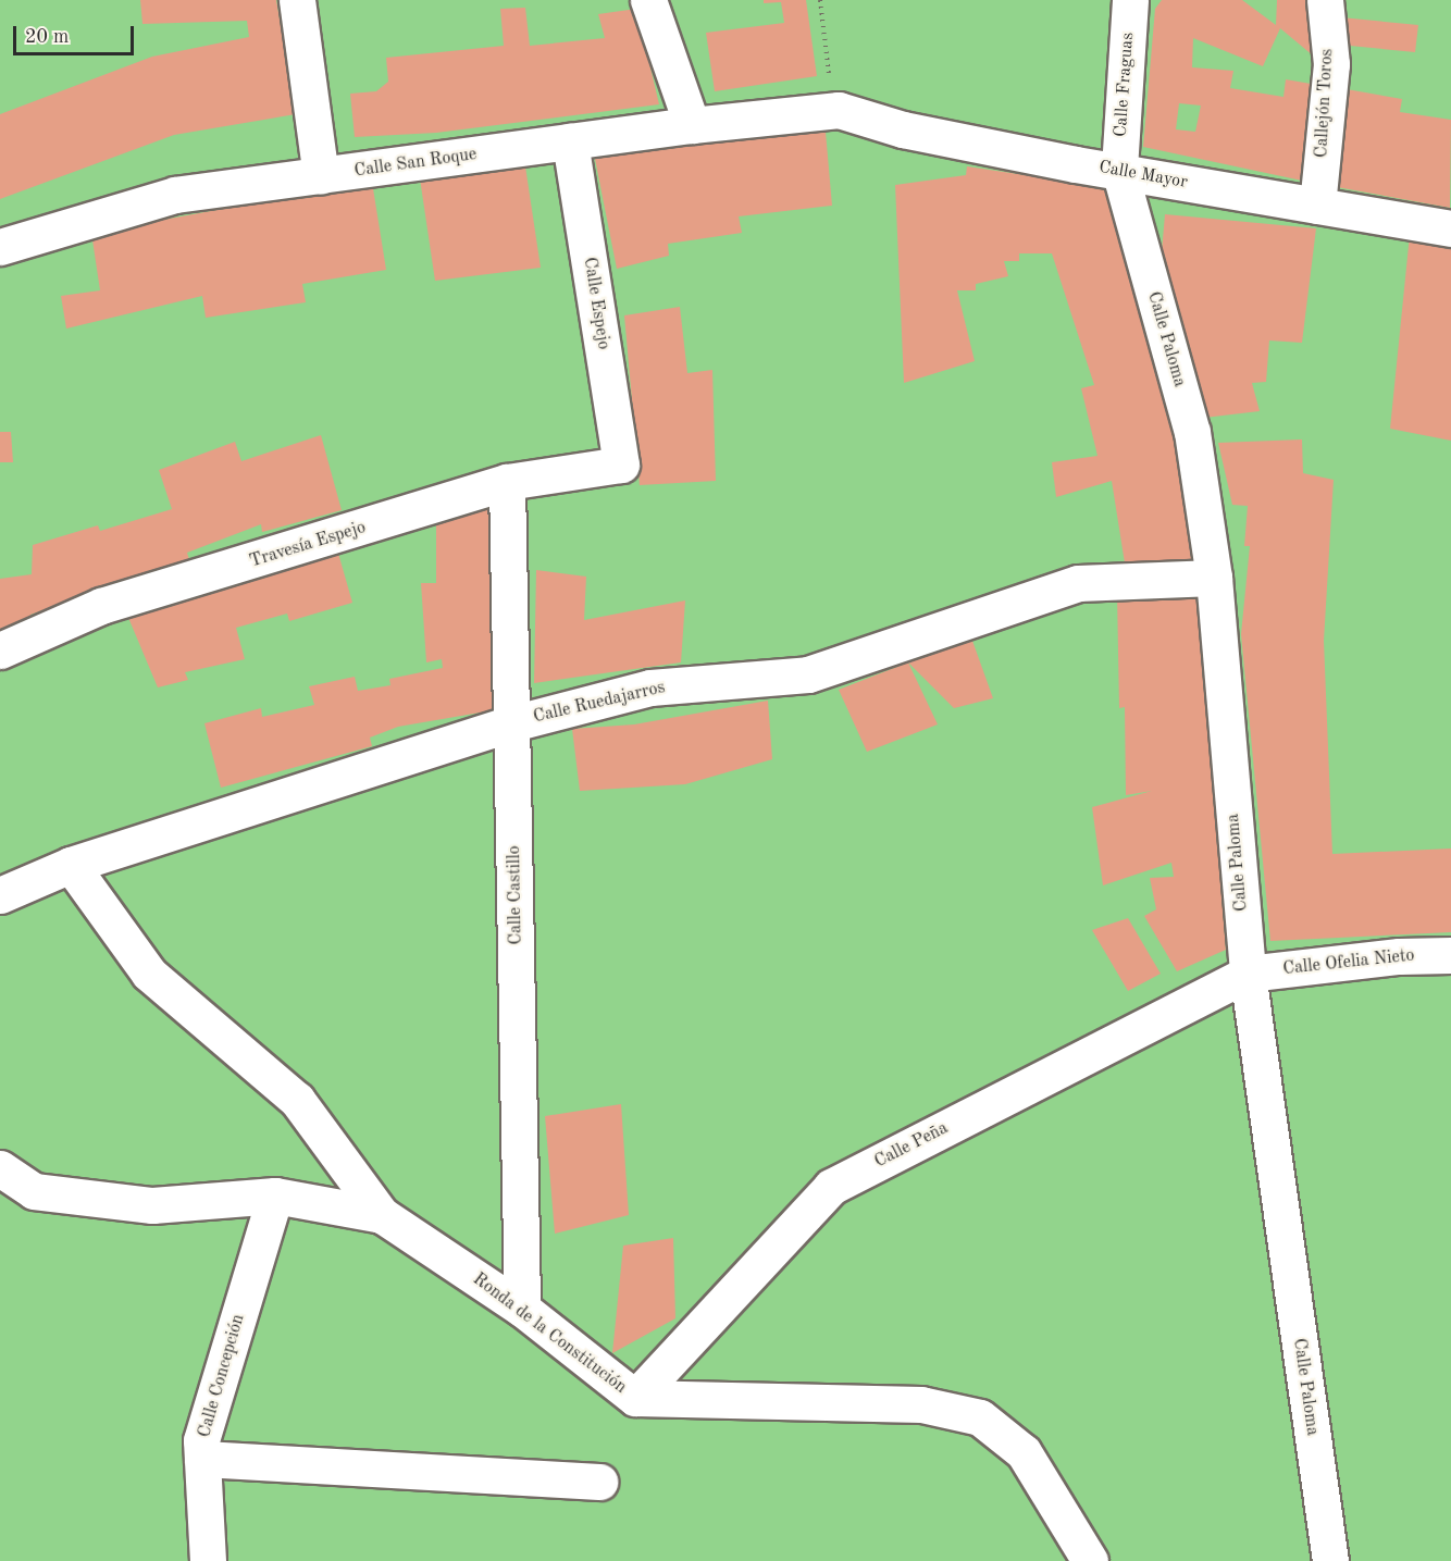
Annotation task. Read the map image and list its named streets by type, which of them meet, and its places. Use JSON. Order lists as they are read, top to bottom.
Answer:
{
  "streets": {
    "street": [
      "Calle Fraguas",
      "Callejón Toros",
      "Calle San Roque",
      "Calle Mayor",
      "Calle Espejo",
      "Calle Paloma",
      "Travesía Espejo",
      "Calle Ruedajarros",
      "Calle Castillo",
      "Calle Ofelia Nieto",
      "Calle Peña",
      "Ronda de la Constitución",
      "Calle Concepción"
    ]
  },
  "crossings": [
    ["Calle Fraguas", "Calle Mayor"],
    ["Calle Fraguas", "Calle Paloma"],
    ["Callejón Toros", "Calle Mayor"],
    ["Calle San Roque", "Calle Mayor"],
    ["Calle San Roque", "Calle Espejo"],
    ["Calle Mayor", "Calle Paloma"],
    ["Calle Espejo", "Travesía Espejo"],
    ["Calle Paloma", "Calle Ruedajarros"],
    ["Calle Paloma", "Calle Ofelia Nieto"],
    ["Calle Paloma", "Calle Peña"],
    ["Travesía Espejo", "Calle Castillo"],
    ["Calle Ruedajarros", "Calle Castillo"],
    ["Calle Castillo", "Ronda de la Constitución"],
    ["Calle Ofelia Nieto", "Calle Peña"],
    ["Calle Peña", "Ronda de la Constitución"],
    ["Ronda de la Constitución", "Calle Concepción"]
  ],
  "scale_bar": "20 m"
}
